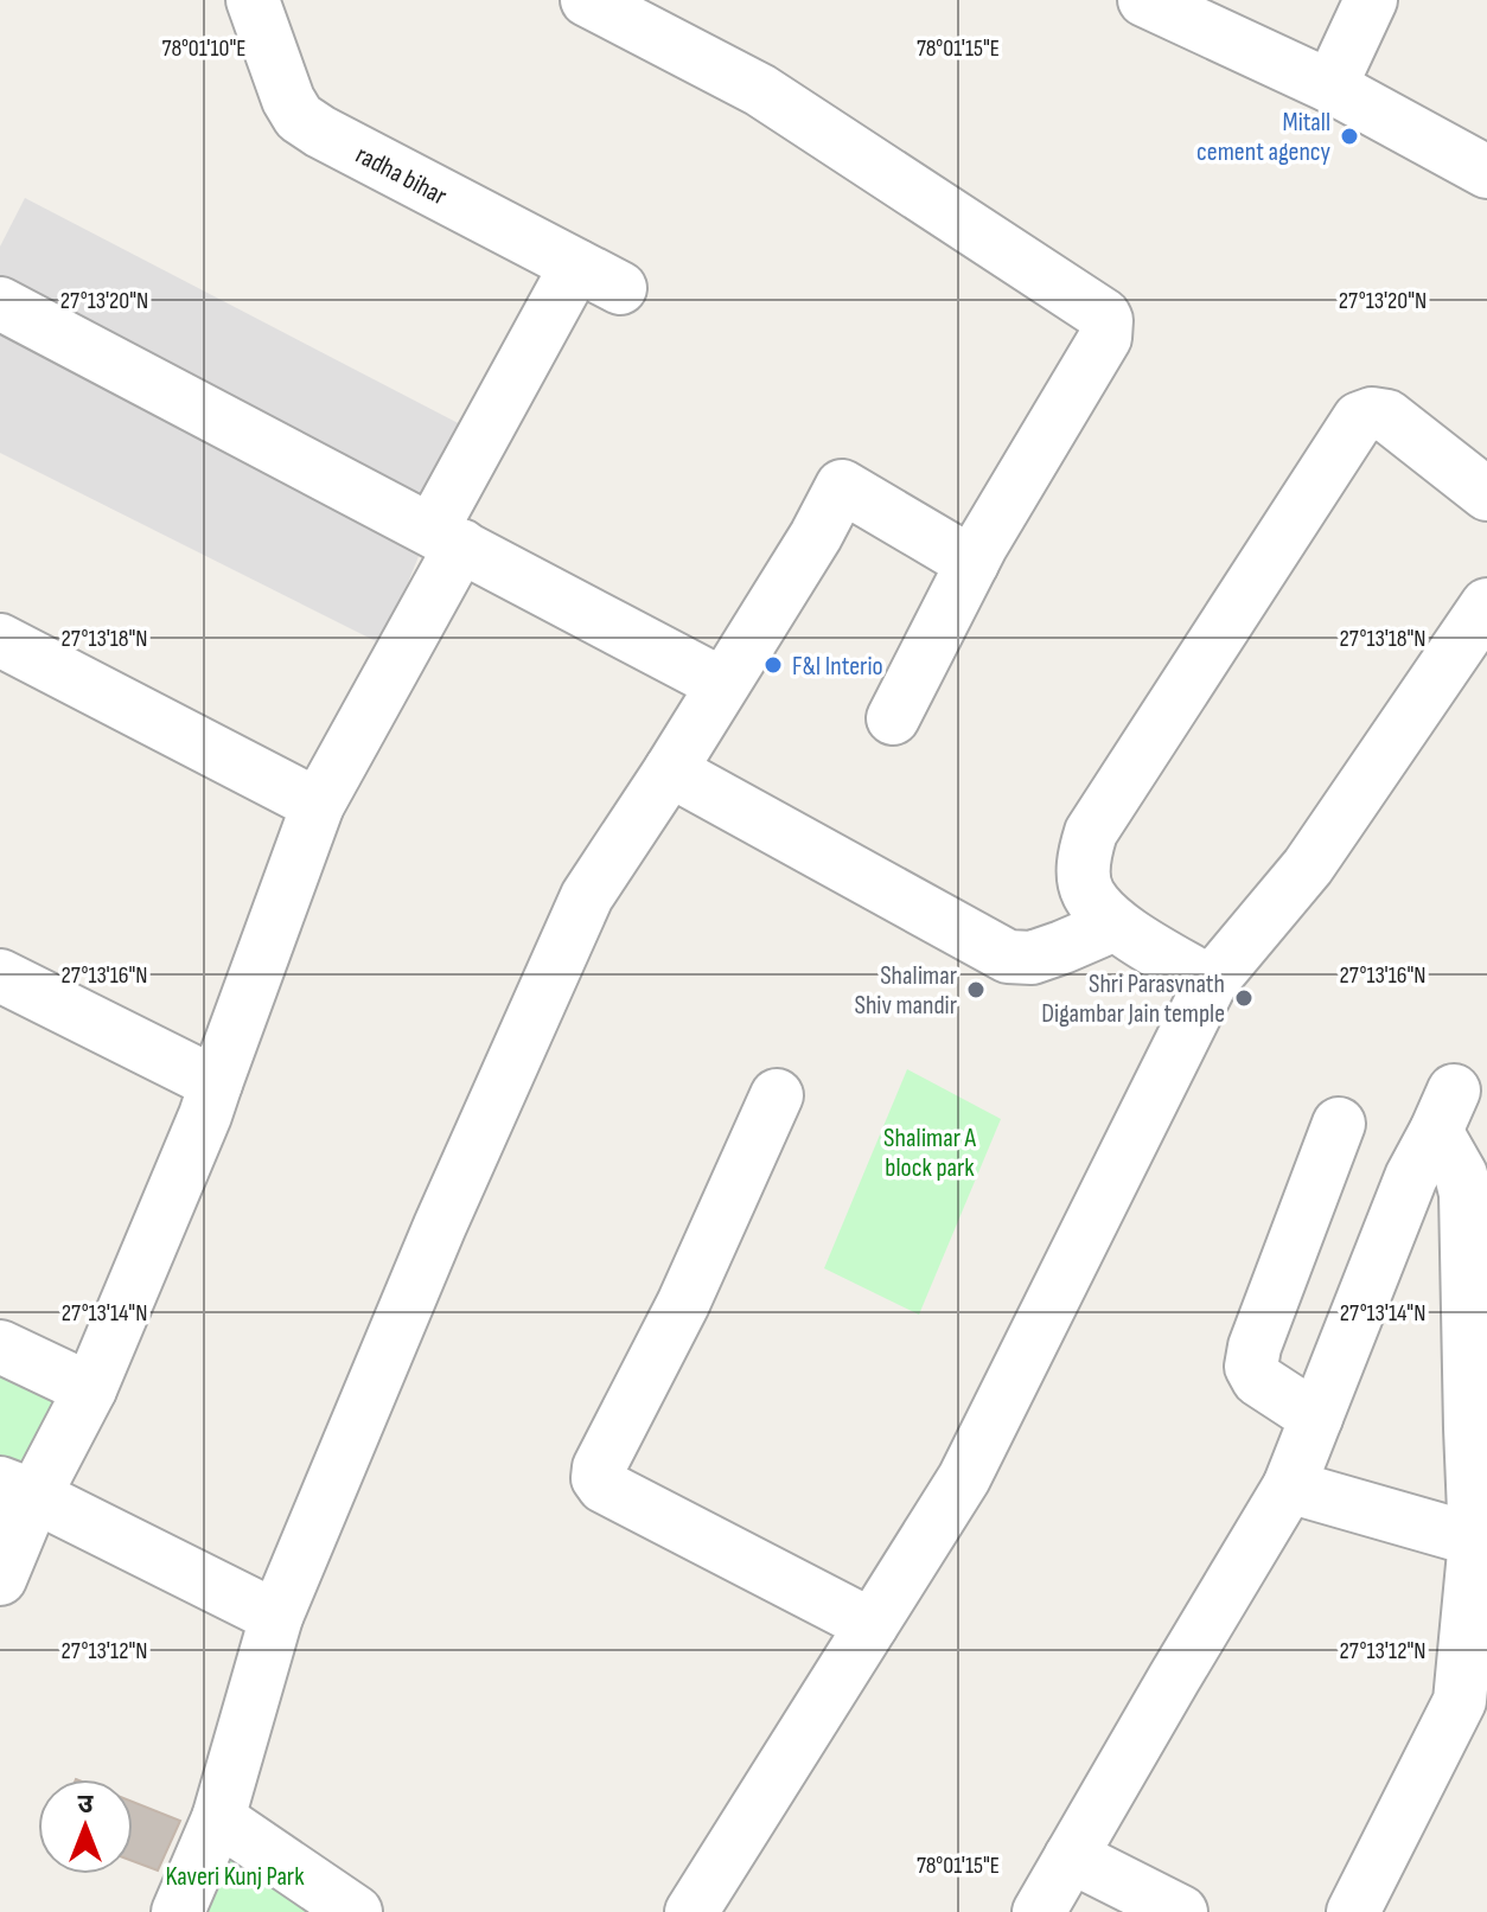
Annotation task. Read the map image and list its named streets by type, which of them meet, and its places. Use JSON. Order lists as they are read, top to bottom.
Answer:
{
  "streets": {
    "street": ["radha bihar"]
  },
  "parks": ["Shalimar A block park", "Kaveri Kunj Park"],
  "places": [
    "Mitall cement agency",
    "F&I Interio",
    "Shalimar Shiv mandir",
    "Shri Parasvnath Digambar Jain temple"
  ],
  "north": "top",
  "coordinates": [
    "78°01'10\"E",
    "78°01'15\"E",
    "27°13'20\"N",
    "27°13'18\"N",
    "27°13'16\"N",
    "27°13'14\"N",
    "27°13'12\"N"
  ]
}
